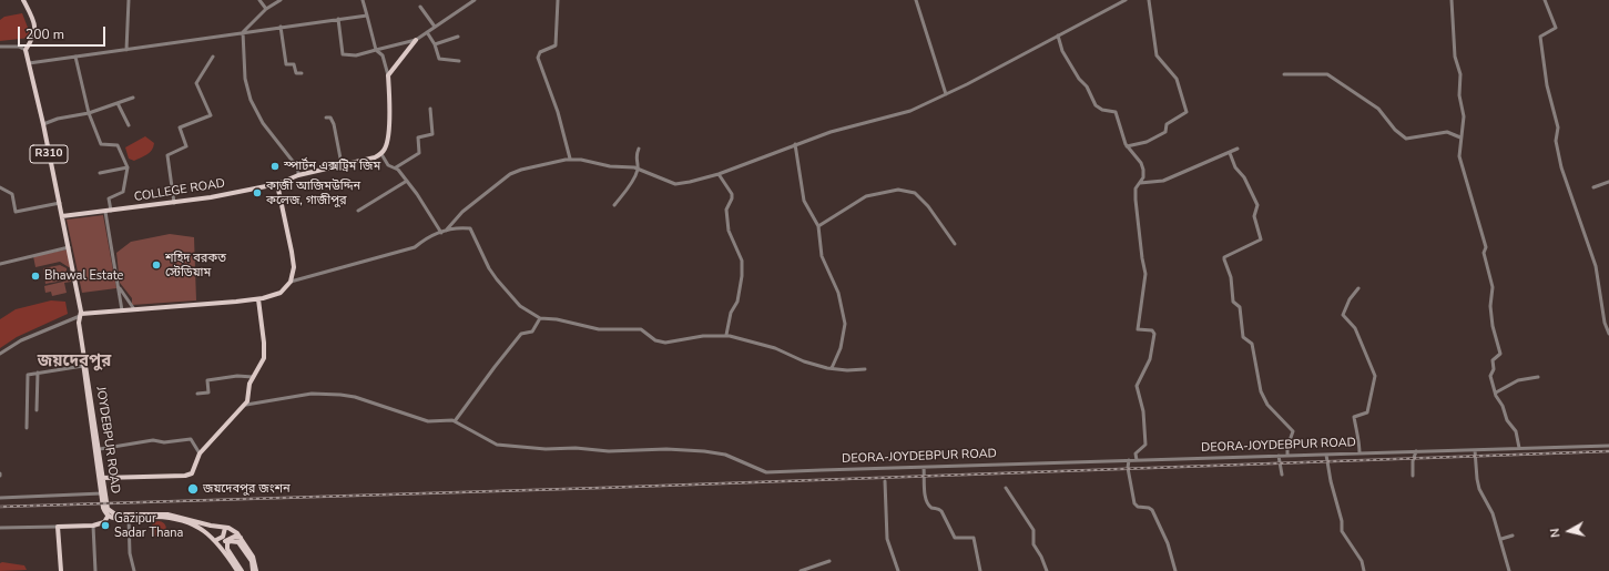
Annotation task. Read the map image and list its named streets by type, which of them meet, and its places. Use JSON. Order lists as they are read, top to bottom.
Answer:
{
  "streets": {
    "main road": ["R310", "COLLEGE ROAD", "JOYDEBPUR ROAD"],
    "street": ["DEORA-JOYDEBPUR ROAD"]
  },
  "crossings": [
    ["COLLEGE ROAD", "JOYDEBPUR ROAD"]
  ],
  "districts": ["জয়দেবপুর"],
  "places": [
    "স্পার্টন এক্সট্রিম জিম",
    "কাজী আজিমউদ্দিন কলেজ, গাজীপুর",
    "শহিদ বরকত স্টেডিয়াম",
    "Bhawal Estate",
    "জয়দেবপুর জংশন",
    "Gazipur Sadar Thana"
  ],
  "scale_bar": "200 m",
  "north": "left"
}
